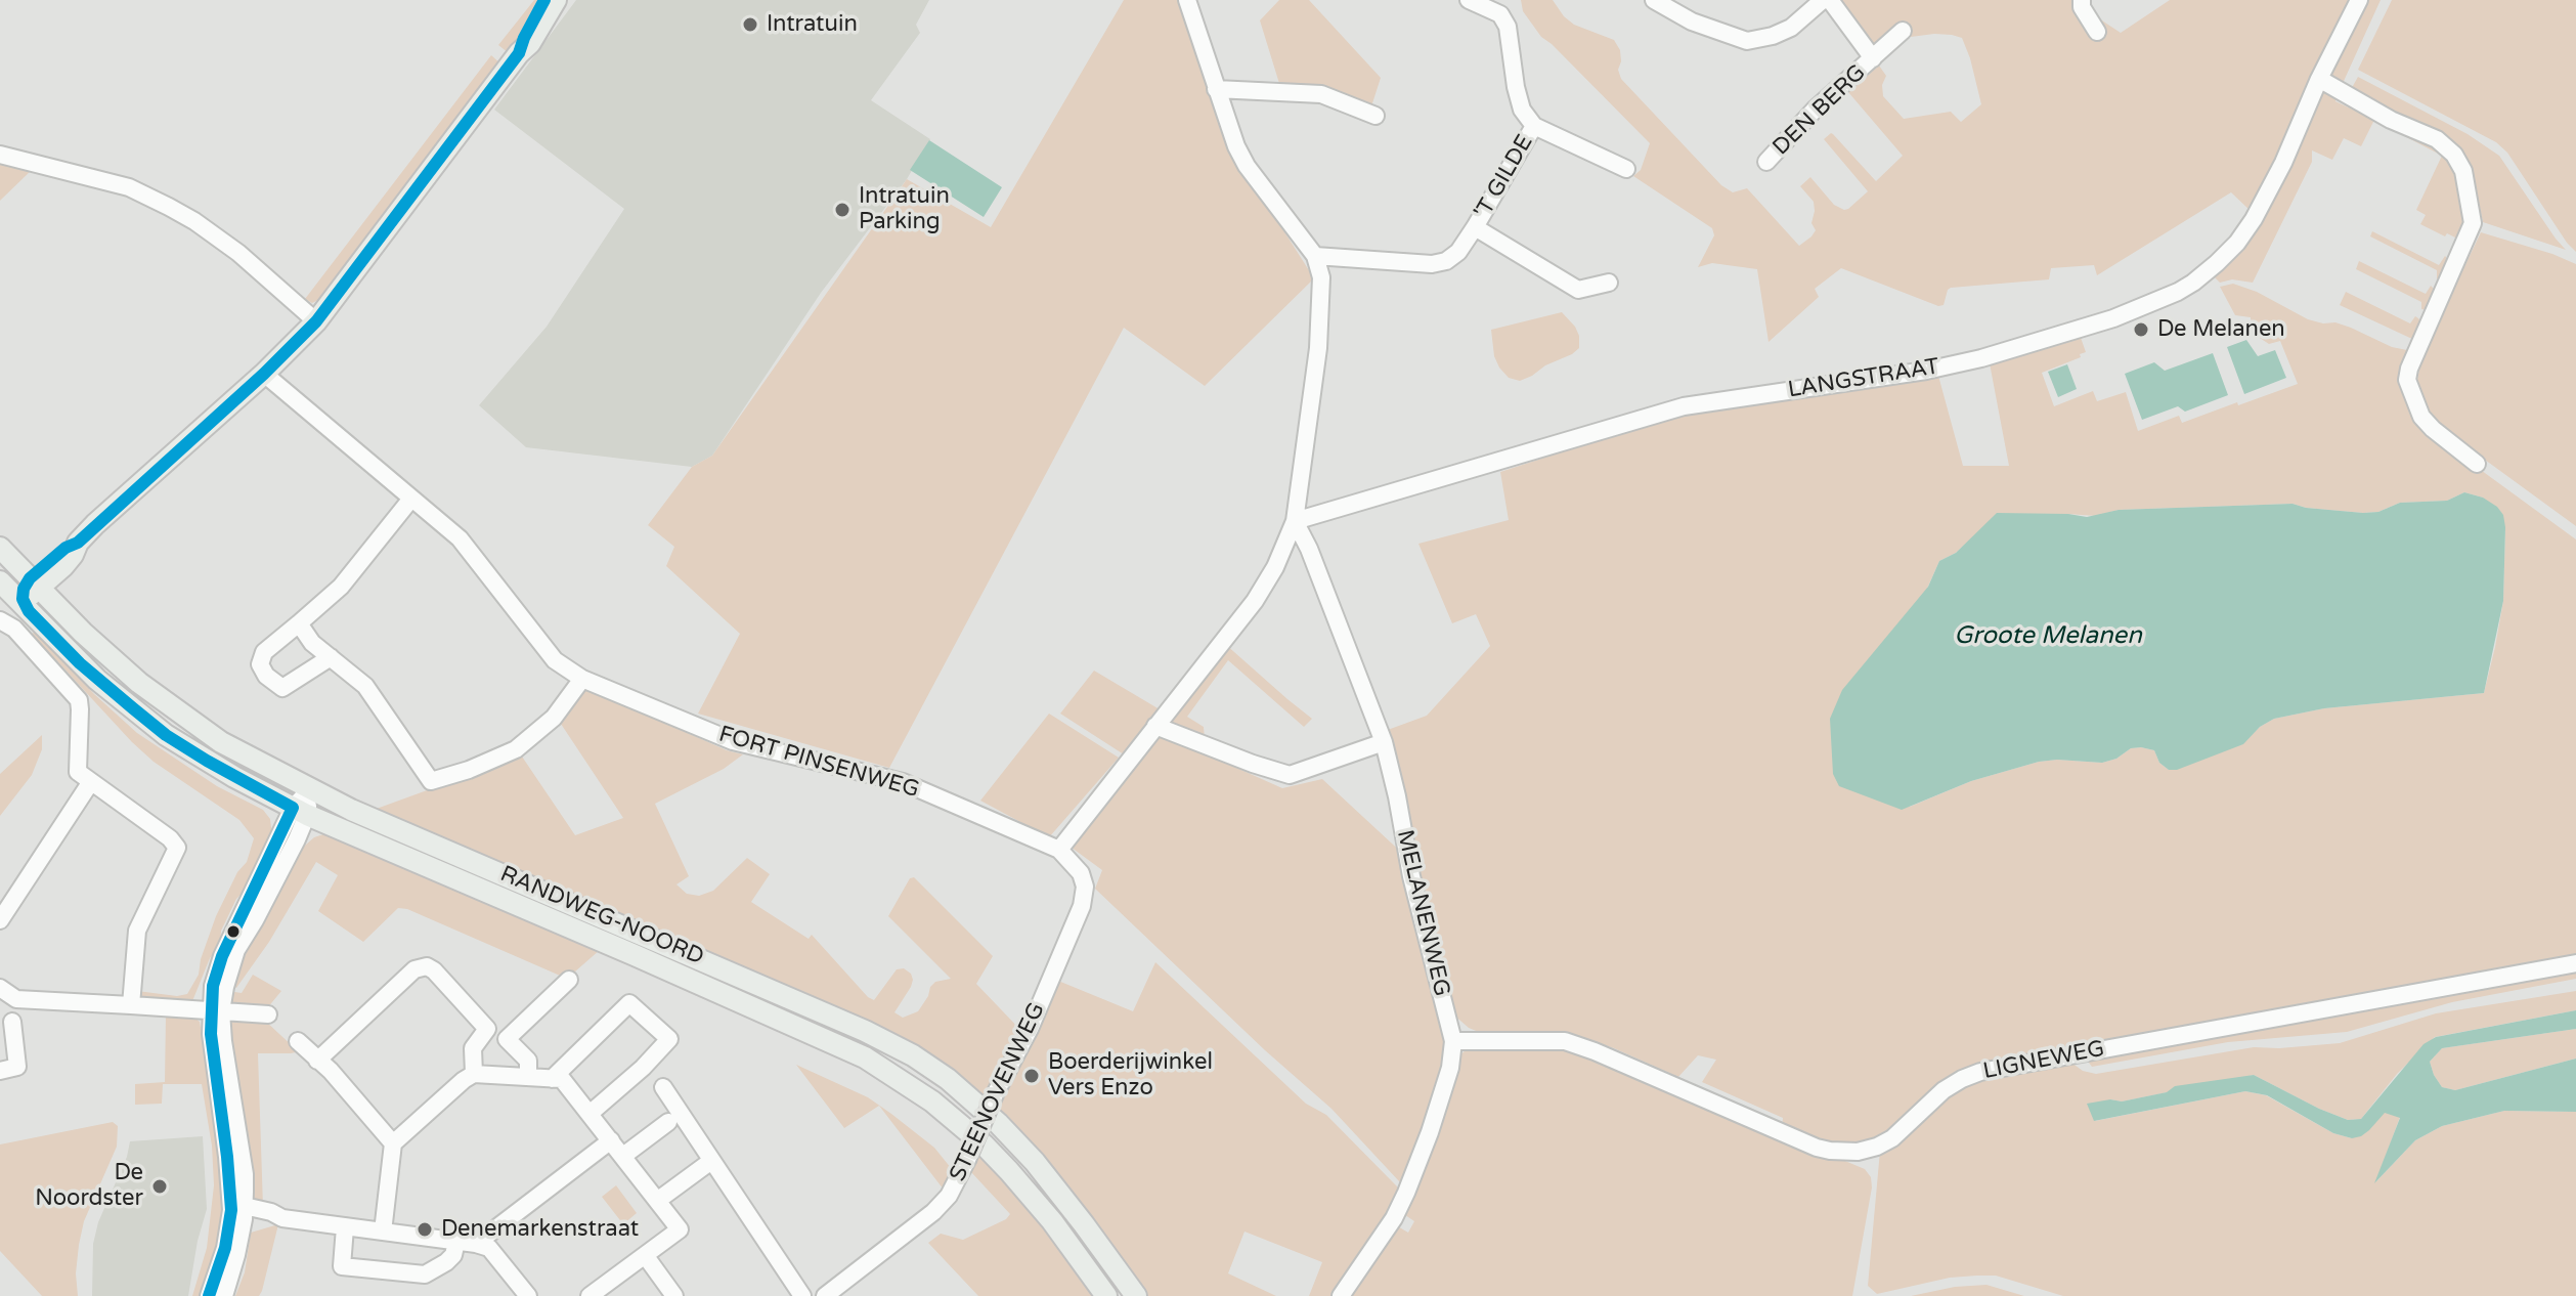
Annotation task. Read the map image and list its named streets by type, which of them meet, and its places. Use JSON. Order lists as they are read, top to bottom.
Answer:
{
  "streets": {
    "main road": ["RANDWEG-NOORD"],
    "street": [
      "DEN BERG",
      "'T GILDE",
      "LANGSTRAAT",
      "FORT PINSENWEG",
      "MELANENWEG",
      "LIGNEWEG",
      "STEENOVENWEG"
    ]
  },
  "crossings": [
    ["LANGSTRAAT", "MELANENWEG"],
    ["FORT PINSENWEG", "STEENOVENWEG"],
    ["MELANENWEG", "LIGNEWEG"]
  ],
  "water": ["Groote Melanen"],
  "places": [
    "Intratuin",
    "Intratuin Parking",
    "De Melanen",
    "Boerderijwinkel Vers Enzo",
    "De Noordster",
    "Denemarkenstraat"
  ]
}
